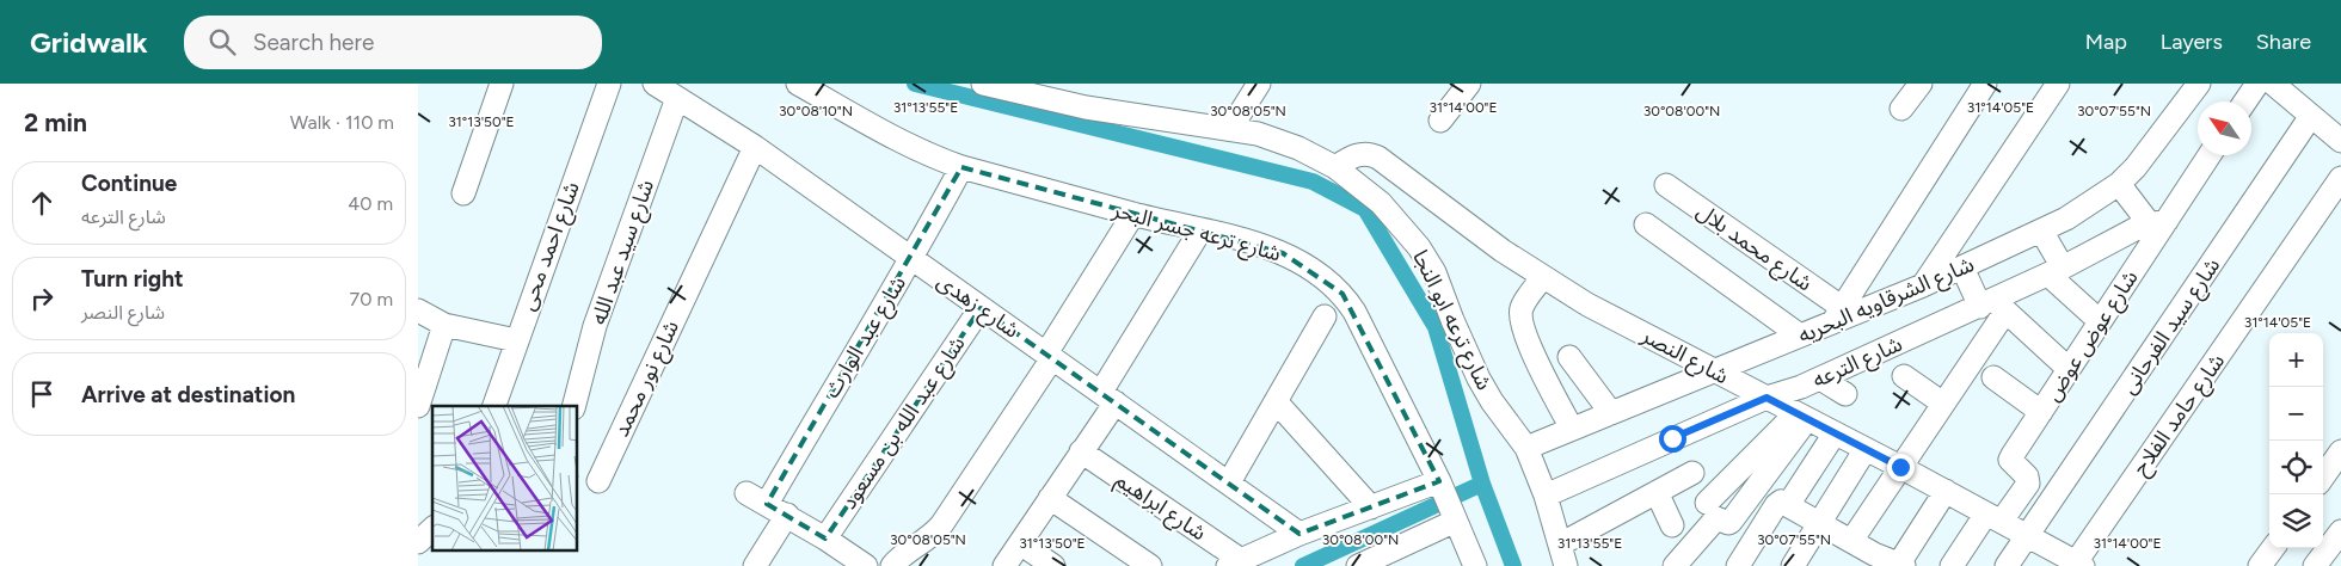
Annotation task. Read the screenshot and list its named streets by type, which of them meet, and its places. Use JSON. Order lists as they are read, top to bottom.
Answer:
{
  "streets": {
    "street": [
      "شارع ترعه جسر البحر",
      "شارع احمد محى",
      "شارع محمد بلال",
      "شارع سيد عبد الله",
      "شارع الشرقاويه البحريه",
      "شارع زهدى",
      "شارع ترعه ابو النجا",
      "شارع سيد الفرحانى",
      "شارع عوض عوض",
      "شارع عبد الوارث",
      "شارع النصر",
      "شارع الترعه",
      "شارع نور محمد",
      "شارع حامد الفلاح",
      "شارع عبد الله بن مسعود",
      "شارع ابراهيم"
    ]
  },
  "crossings": [
    ["شارع ترعه جسر البحر", "شارع عبد الوارث"],
    ["شارع محمد بلال", "شارع الشرقاويه البحريه"],
    ["شارع سيد عبد الله", "شارع زهدى"],
    ["شارع الشرقاويه البحريه", "شارع ترعه ابو النجا"],
    ["شارع الشرقاويه البحريه", "شارع النصر"],
    ["شارع زهدى", "شارع عبد الوارث"],
    ["شارع زهدى", "شارع نور محمد"],
    ["شارع زهدى", "شارع عبد الله بن مسعود"],
    ["شارع ترعه ابو النجا", "شارع النصر"],
    ["شارع ترعه ابو النجا", "شارع الترعه"],
    ["شارع سيد الفرحانى", "شارع النصر"],
    ["شارع عوض عوض", "شارع النصر"],
    ["شارع عوض عوض", "شارع الترعه"],
    ["شارع النصر", "شارع الترعه"],
    ["شارع النصر", "شارع حامد الفلاح"]
  ],
  "north": "top left",
  "page": {
    "header": "Gridwalk",
    "search": "Search here",
    "nav": ["Map", "Layers", "Share"],
    "heading": ["2 min", "Walk · 110 m"],
    "list": [
      ["Continue", "شارع الترعه", "40 m"],
      ["Turn right", "شارع النصر", "70 m"],
      "Arrive at destination"
    ],
    "map_buttons": ["+", "−"]
  },
  "coordinates": [
    "31°14'05\"E",
    "31°13'55\"E",
    "31°14'00\"E",
    "30°08'10\"N",
    "30°08'05\"N",
    "30°08'00\"N",
    "30°07'55\"N",
    "31°13'50\"E"
  ]
}
